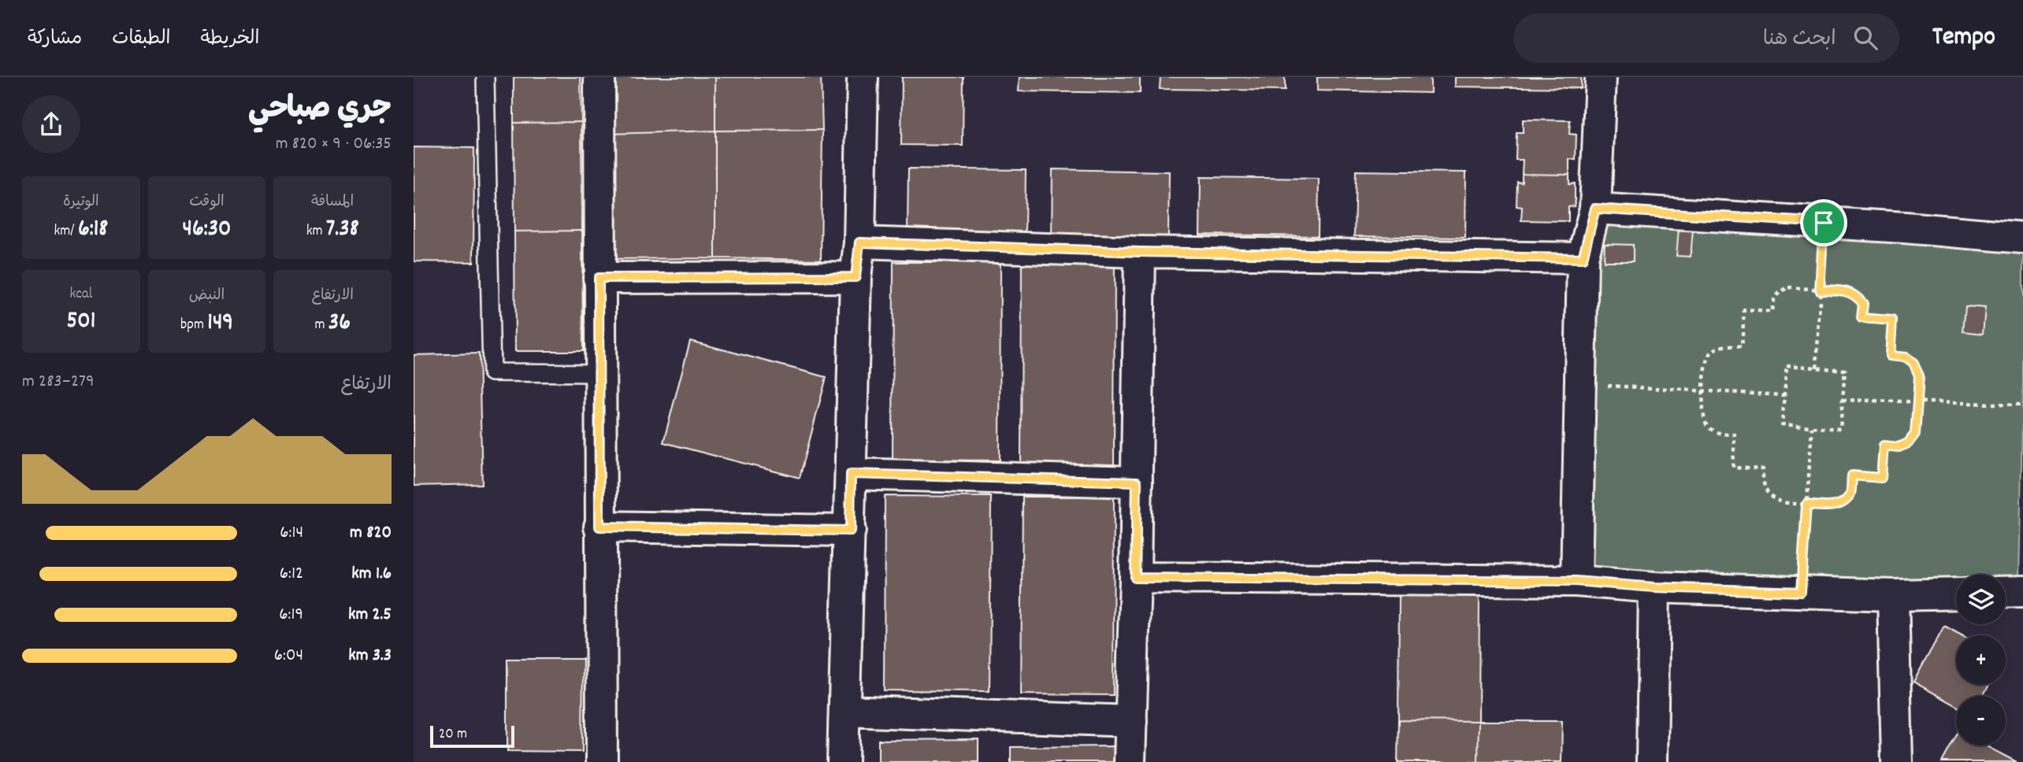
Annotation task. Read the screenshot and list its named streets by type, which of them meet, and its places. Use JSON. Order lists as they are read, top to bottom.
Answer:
{
  "scale_bar": "20 m",
  "page": {
    "header": "Tempo",
    "search": "ابحث هنا",
    "nav": ["الخريطة", "الطبقات", "مشاركة"],
    "heading": ["جري صباحي", "06:35 · 9 × 820 m"],
    "stats": [
      ["المسافة", "7.38 km"],
      ["الوقت", "46:30"],
      ["الوتيرة", "6:18 /km"],
      ["الارتفاع", "36 m"],
      ["النبض", "149 bpm"],
      ["kcal", "501"]
    ],
    "chart": ["الارتفاع", "279–283 m"],
    "list": [
      {
        "name": "820 m",
        "note": "6:14"
      },
      {
        "name": "1.6 km",
        "note": "6:12"
      },
      {
        "name": "2.5 km",
        "note": "6:19"
      },
      {
        "name": "3.3 km",
        "note": "6:04"
      }
    ],
    "map_buttons": ["+", "−"],
    "scale": "20 m"
  }
}
